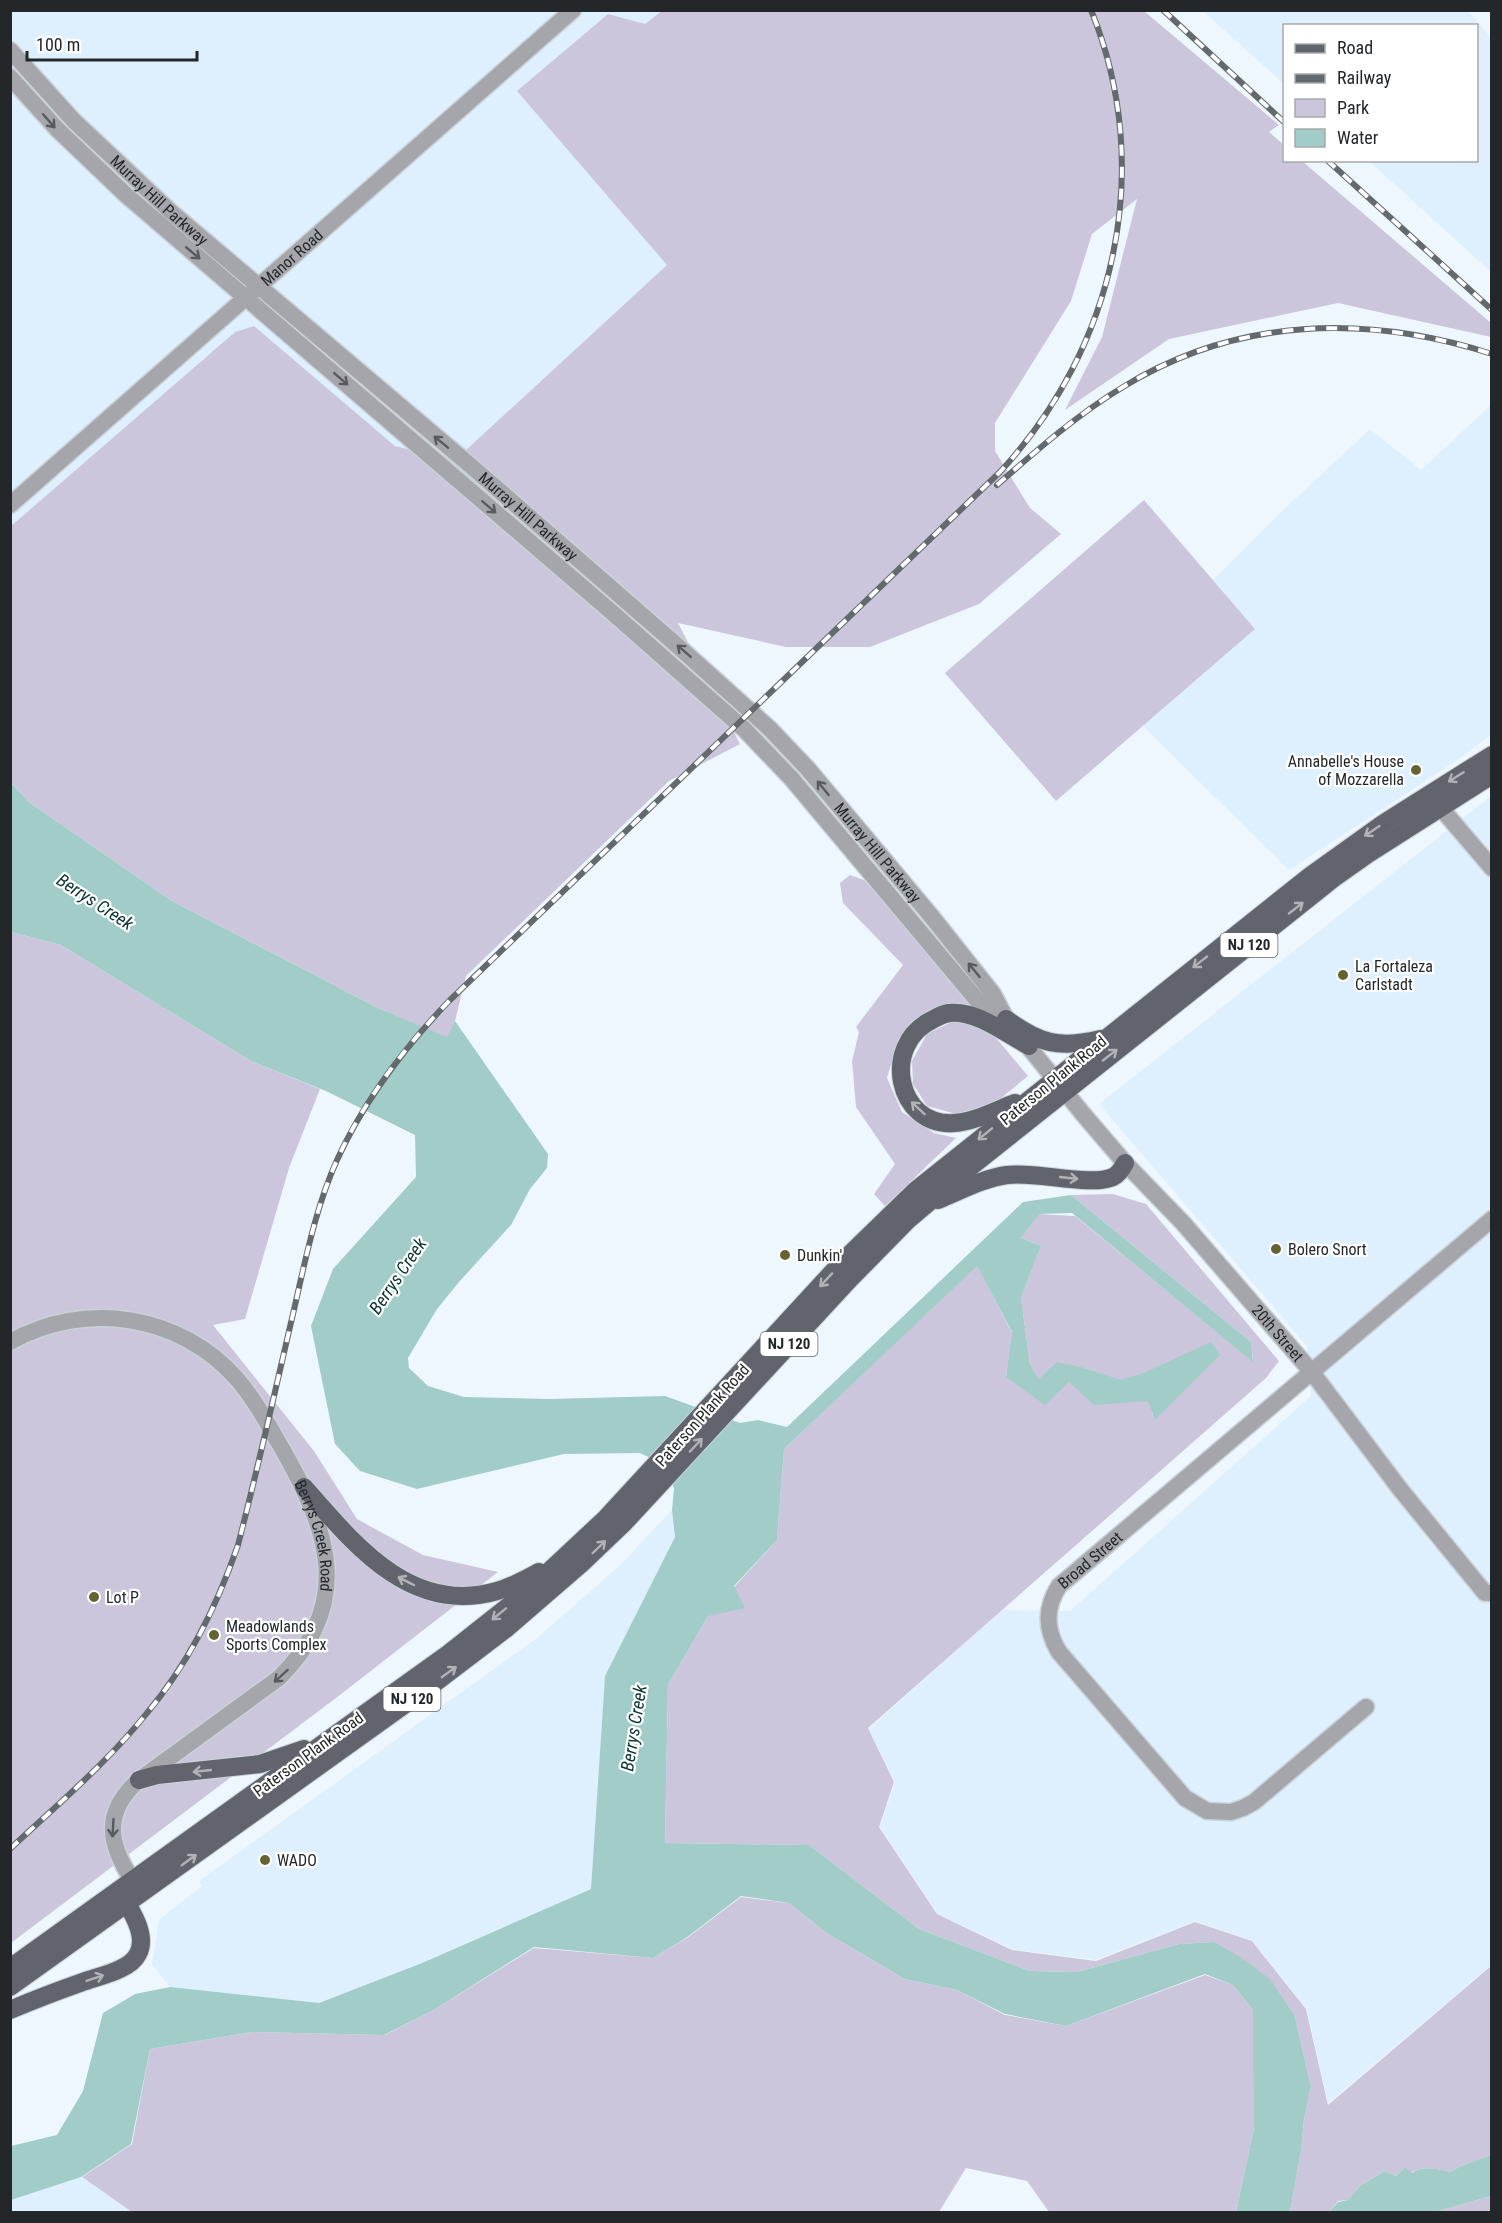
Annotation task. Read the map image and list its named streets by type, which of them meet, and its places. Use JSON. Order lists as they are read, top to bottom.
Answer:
{
  "streets": {
    "main road": ["NJ 120", "Paterson Plank Road"],
    "street": [
      "Murray Hill Parkway",
      "Manor Road",
      "20th Street",
      "Berrys Creek Road",
      "Broad Street"
    ]
  },
  "crossings": [
    ["Murray Hill Parkway", "Manor Road"],
    ["Murray Hill Parkway", "Paterson Plank Road"],
    ["Murray Hill Parkway", "20th Street"],
    ["Paterson Plank Road", "20th Street"],
    ["Paterson Plank Road", "Berrys Creek Road"],
    ["20th Street", "Broad Street"]
  ],
  "one_way": ["Berrys Creek Road"],
  "water": ["Berrys Creek"],
  "places": [
    "Annabelle's House of Mozzarella",
    "La Fortaleza Carlstadt",
    "Bolero Snort",
    "Dunkin'",
    "Lot P",
    "Meadowlands Sports Complex",
    "WADO"
  ],
  "legend": [
    "Road",
    "Railway",
    "Park",
    "Water"
  ],
  "scale_bar": "100 m"
}
